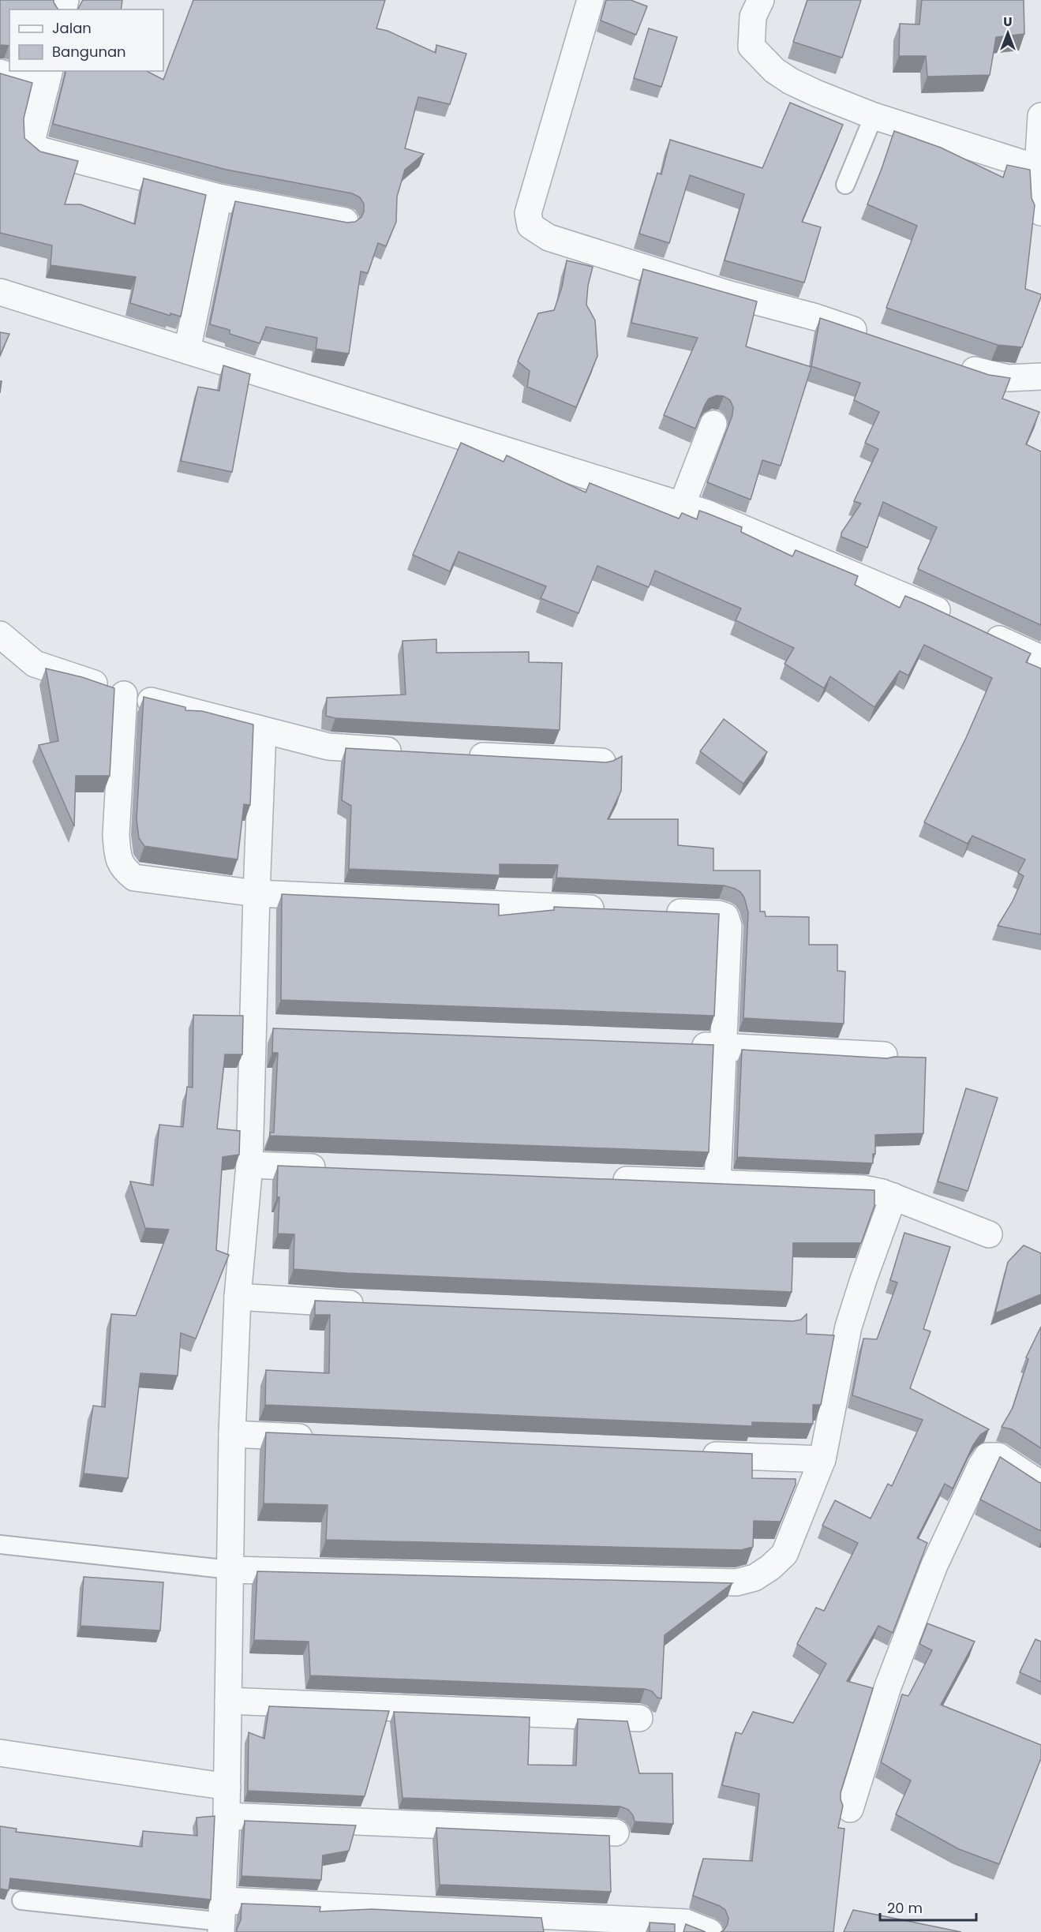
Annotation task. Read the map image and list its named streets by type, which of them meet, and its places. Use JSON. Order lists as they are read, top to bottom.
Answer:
{
  "legend": ["Jalan", "Bangunan"],
  "scale_bar": "20 m",
  "north": "top"
}
